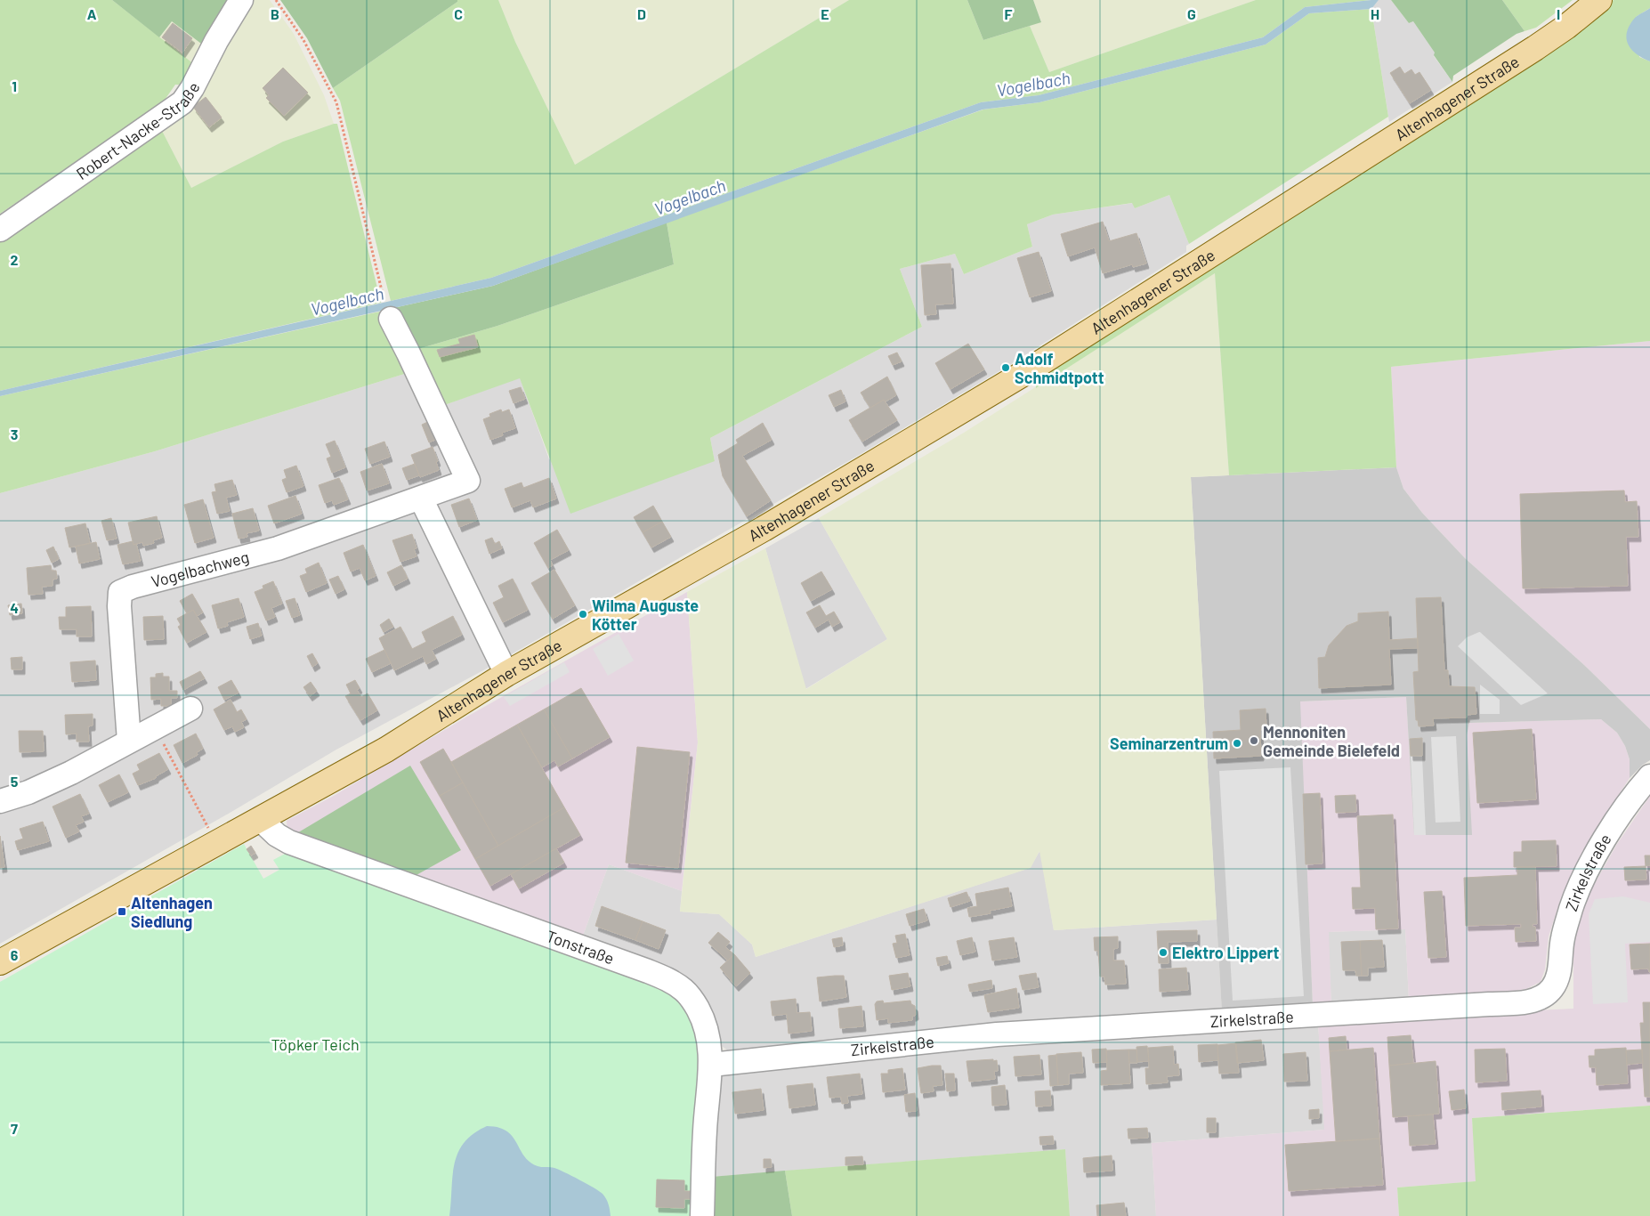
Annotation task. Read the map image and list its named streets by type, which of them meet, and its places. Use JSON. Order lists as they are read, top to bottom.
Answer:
{
  "streets": {
    "main road": ["Altenhagener Straße"],
    "street": [
      "Robert-Nacke-Straße",
      "Vogelbachweg",
      "Zirkelstraße",
      "Tonstraße"
    ]
  },
  "crossings": [
    ["Altenhagener Straße", "Tonstraße"],
    ["Zirkelstraße", "Tonstraße"]
  ],
  "water": ["Vogelbach"],
  "parks": ["Töpker Teich"],
  "places": {
    "other": [
      "Adolf Schmidtpott",
      "Wilma Auguste Kötter",
      "Mennoniten Gemeinde Bielefeld",
      "Seminarzentrum",
      "Elektro Lippert"
    ],
    "transit": ["Altenhagen Siedlung"]
  },
  "grid": {
    "columns": [
      "A",
      "B",
      "C",
      "D",
      "E",
      "F",
      "G",
      "H",
      "I"
    ],
    "rows": [
      "1",
      "2",
      "3",
      "4",
      "5",
      "6",
      "7"
    ]
  }
}
